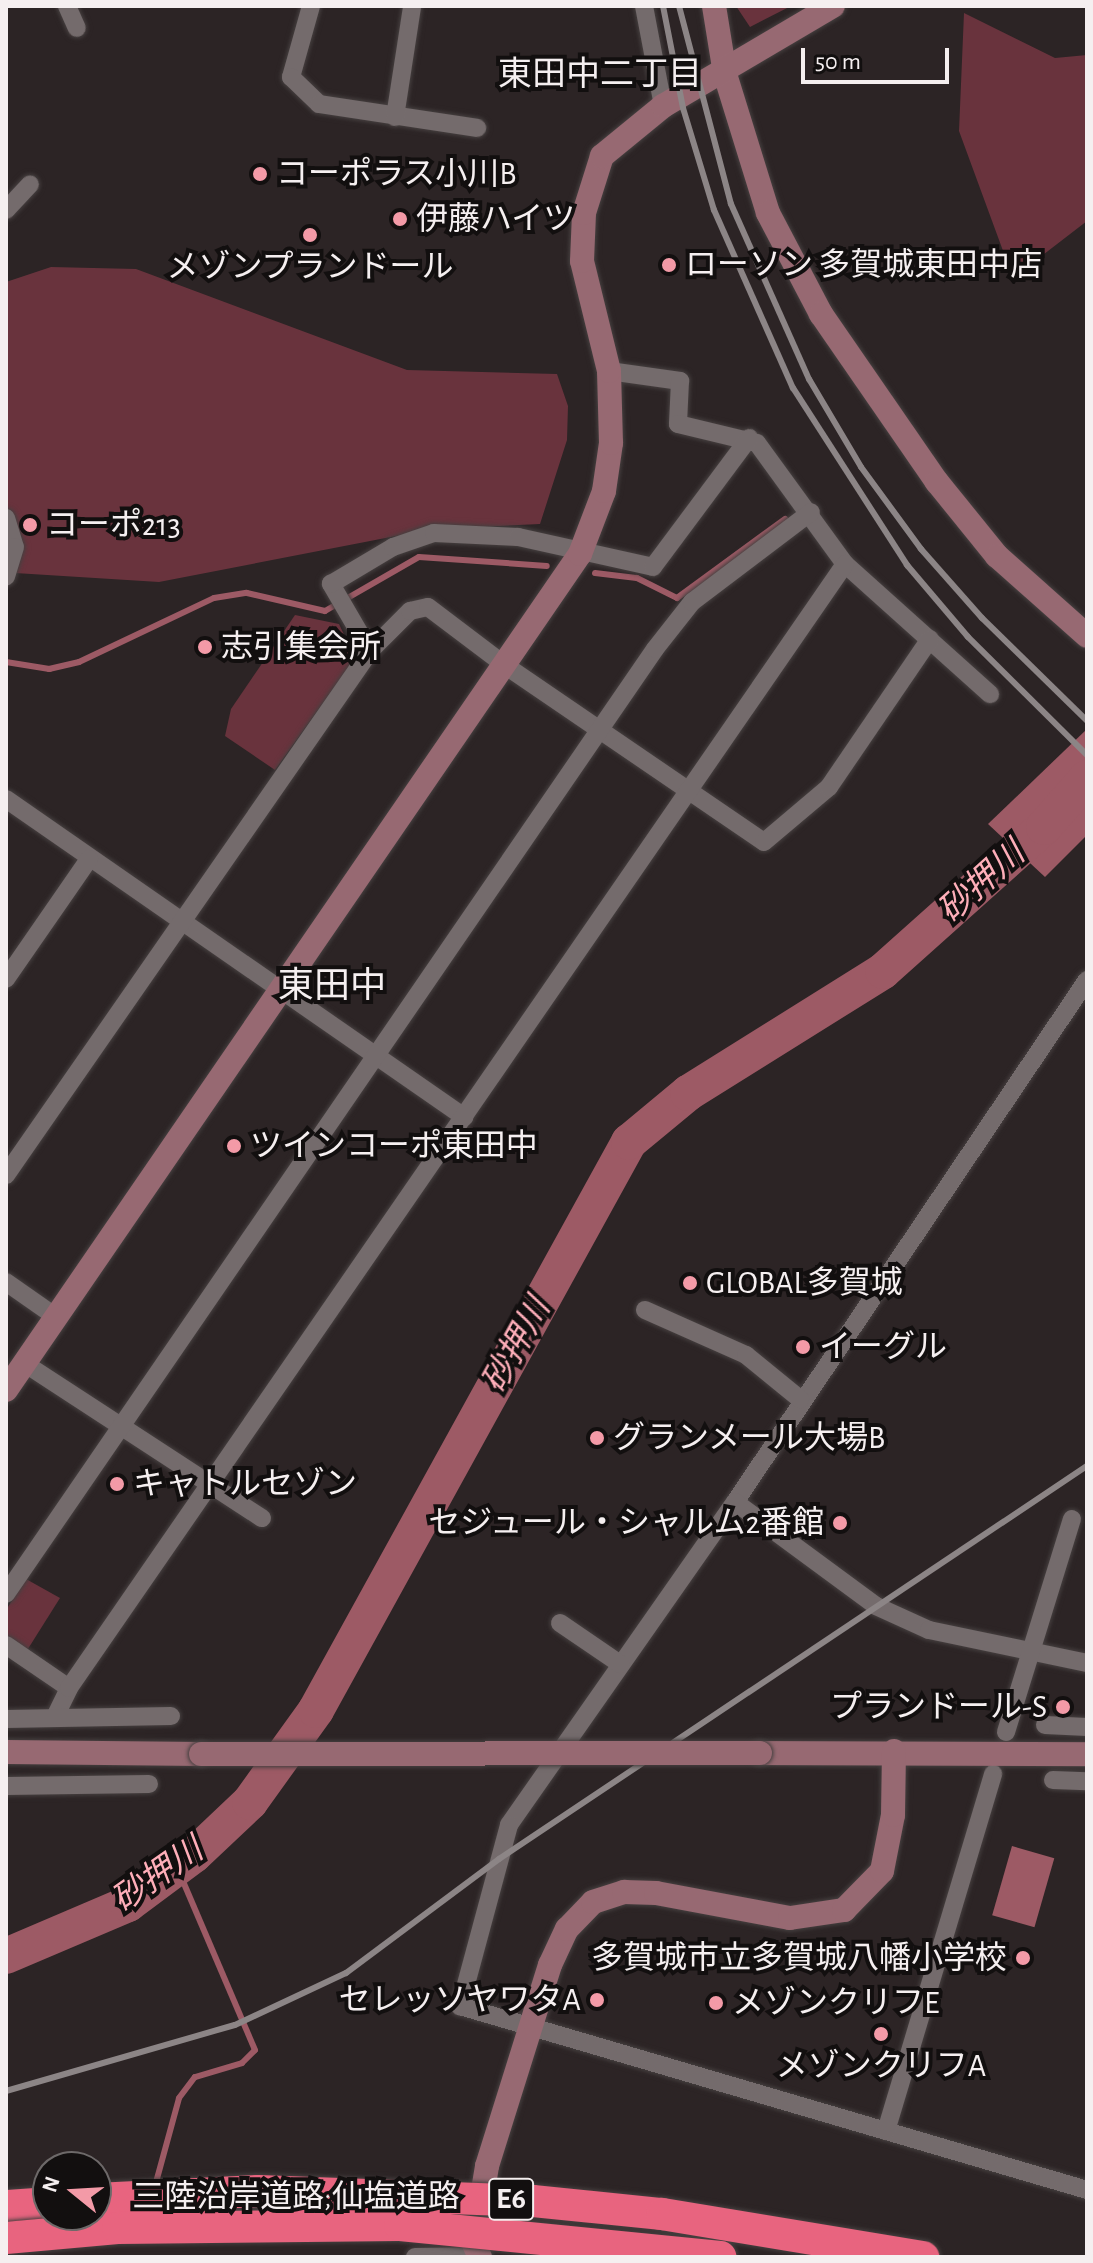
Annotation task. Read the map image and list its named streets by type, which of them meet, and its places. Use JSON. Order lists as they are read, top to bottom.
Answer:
{
  "streets": {
    "highway": ["三陸沿岸道路;仙塩道路", "E6"]
  },
  "districts": ["東田中二丁目", "東田中"],
  "water": ["砂押川"],
  "places": [
    "コーポラス小川B",
    "伊藤ハイツ",
    "メゾンプランドール",
    "ローソン 多賀城東田中店",
    "コーポ213",
    "志引集会所",
    "ツインコーポ東田中",
    "GLOBAL多賀城",
    "イーグル",
    "グランメール大場B",
    "キャトルセゾン",
    "セジュール・シャルム2番館",
    "プランドール-S",
    "多賀城市立多賀城八幡小学校",
    "セレッソヤワタA",
    "メゾンクリフE",
    "メゾンクリフA"
  ],
  "scale_bar": "50 m",
  "north": "left"
}
